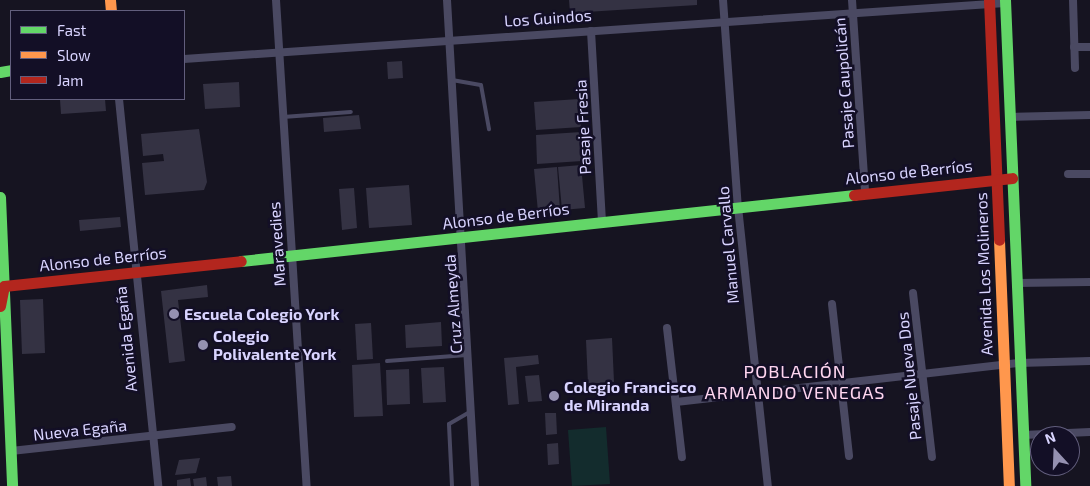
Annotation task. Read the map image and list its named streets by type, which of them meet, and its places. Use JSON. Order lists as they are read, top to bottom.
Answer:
{
  "streets": {
    "main road": ["Alonso de Berríos", "Avenida Los Molineros"],
    "street": [
      "Los Guindos",
      "Pasaje Caupolicán",
      "Pasaje Fresia",
      "Maravedies",
      "Manuel Carvallo",
      "Cruz Almeyda",
      "Avenida Egaña",
      "Pasaje Nueva Dos",
      "Nueva Egaña"
    ]
  },
  "crossings": [
    ["Los Guindos", "Pasaje Caupolicán"],
    ["Los Guindos", "Pasaje Fresia"],
    ["Los Guindos", "Maravedies"],
    ["Los Guindos", "Manuel Carvallo"],
    ["Los Guindos", "Avenida Los Molineros"],
    ["Los Guindos", "Cruz Almeyda"],
    ["Pasaje Caupolicán", "Alonso de Berríos"],
    ["Pasaje Fresia", "Alonso de Berríos"],
    ["Alonso de Berríos", "Maravedies"],
    ["Alonso de Berríos", "Manuel Carvallo"],
    ["Alonso de Berríos", "Avenida Los Molineros"],
    ["Alonso de Berríos", "Cruz Almeyda"],
    ["Alonso de Berríos", "Avenida Egaña"],
    ["Avenida Egaña", "Nueva Egaña"]
  ],
  "districts": ["POBLACIÓN ARMANDO VENEGAS"],
  "places": ["Escuela Colegio York", "Colegio Polivalente York", "Colegio Francisco de Miranda"],
  "legend": ["Fast", "Slow", "Jam"],
  "north": "top"
}
